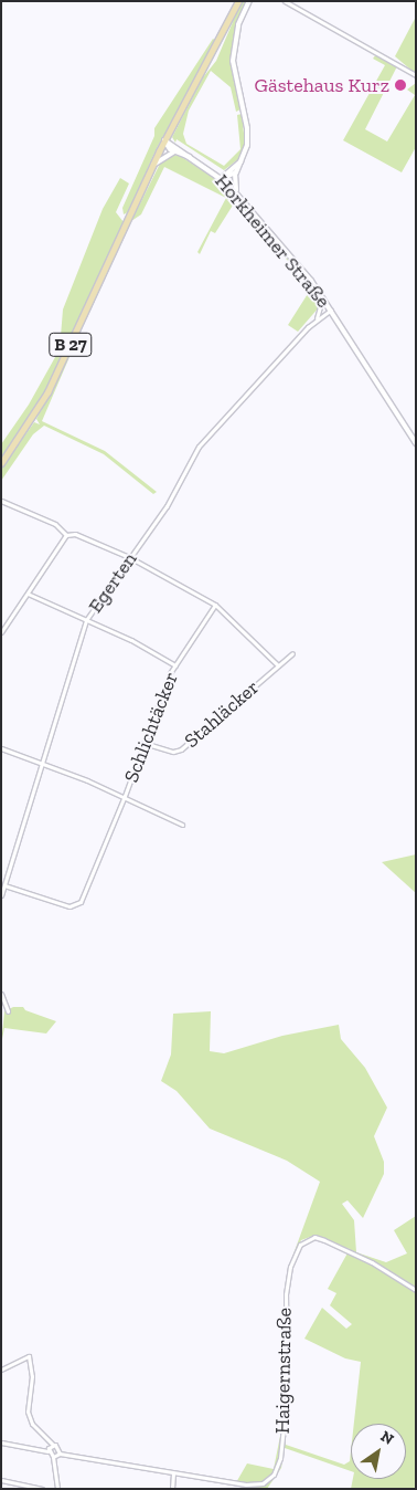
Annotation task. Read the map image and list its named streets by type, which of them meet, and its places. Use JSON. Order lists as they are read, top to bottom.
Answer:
{
  "streets": {
    "main road": ["Horkheimer Straße", "B 27"],
    "street": [
      "Egerten",
      "Stahläcker",
      "Schlichtäcker",
      "Haigernstraße"
    ]
  },
  "crossings": [
    ["Horkheimer Straße", "B 27"],
    ["Horkheimer Straße", "Egerten"],
    ["Egerten", "Schlichtäcker"],
    ["Stahläcker", "Schlichtäcker"]
  ],
  "places": ["Gästehaus Kurz"],
  "north": "top right"
}
